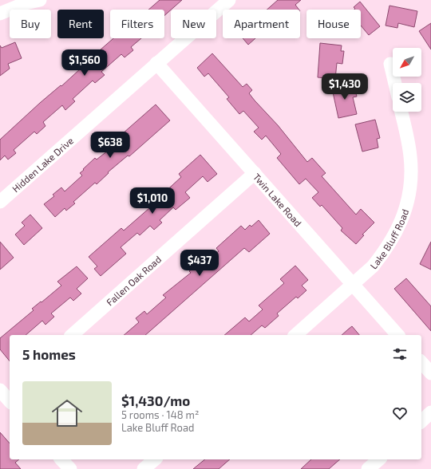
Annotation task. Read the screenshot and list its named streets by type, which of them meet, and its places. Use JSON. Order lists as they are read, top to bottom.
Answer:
{
  "streets": {
    "street": [
      "Hidden Lake Drive",
      "Twin Lake Road",
      "Lake Bluff Road",
      "Fallen Oak Road"
    ]
  },
  "crossings": [
    ["Hidden Lake Drive", "Twin Lake Road"],
    ["Twin Lake Road", "Lake Bluff Road"],
    ["Twin Lake Road", "Fallen Oak Road"]
  ],
  "north": "bottom left",
  "page": {
    "chip": [
      "Buy",
      "Rent",
      "Filters",
      "New",
      "Apartment",
      "House"
    ],
    "price": [
      "$1,560",
      "$1,430",
      "$638",
      "$1,010",
      "$437"
    ],
    "heading": "5 homes",
    "list": [
      {
        "name": "$1,430/mo",
        "note": "5 rooms · 148 m² · Lake Bluff Road"
      }
    ]
  }
}
